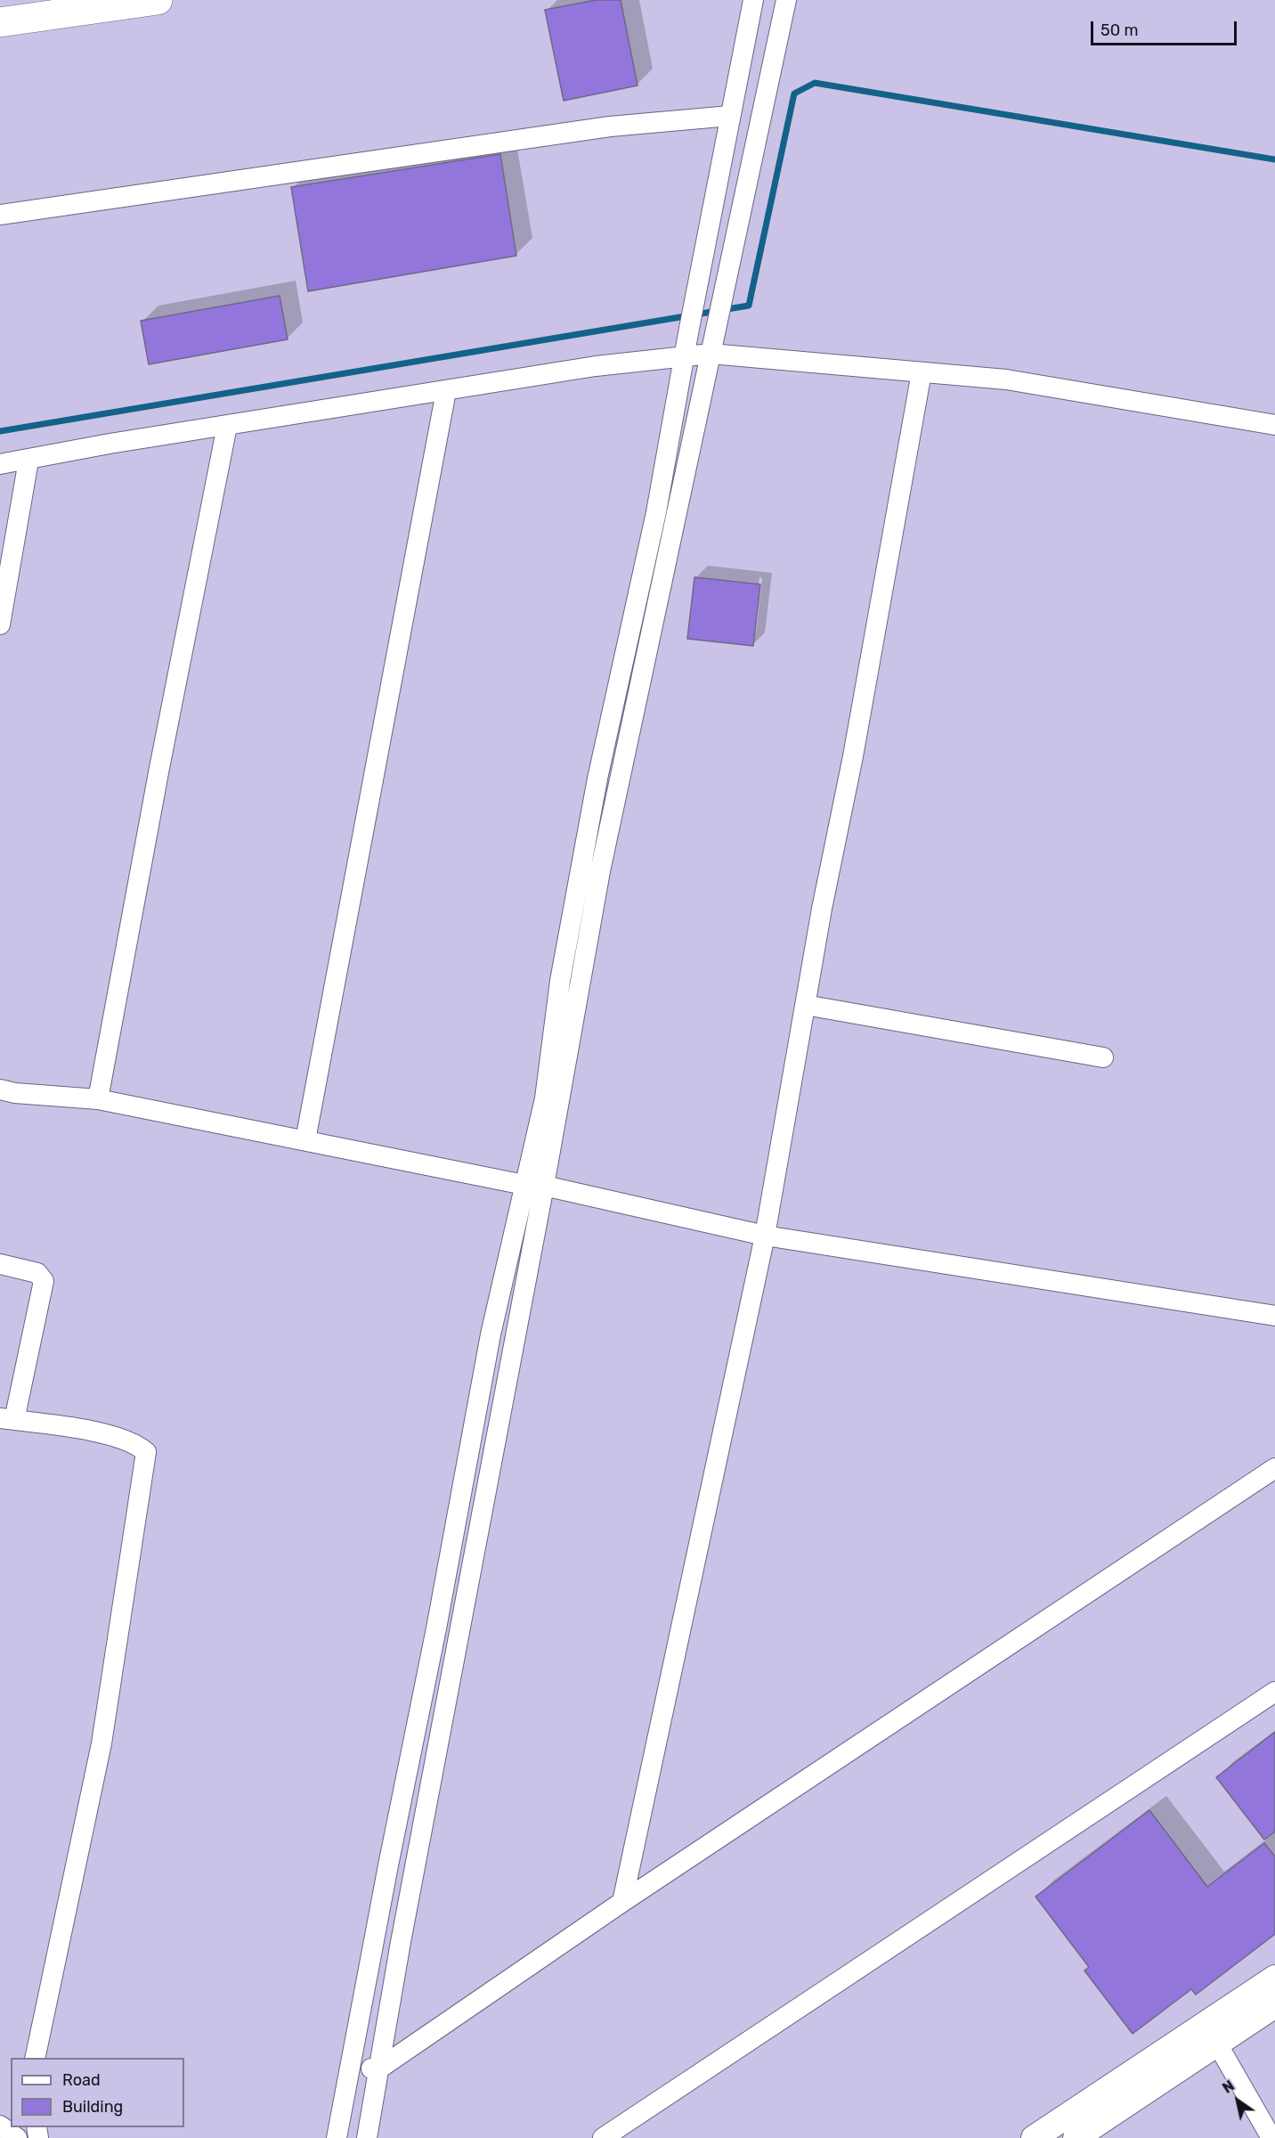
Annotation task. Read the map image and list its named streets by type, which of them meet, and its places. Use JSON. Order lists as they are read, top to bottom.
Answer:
{
  "legend": ["Road", "Building"],
  "scale_bar": "50 m",
  "north": "top left"
}
